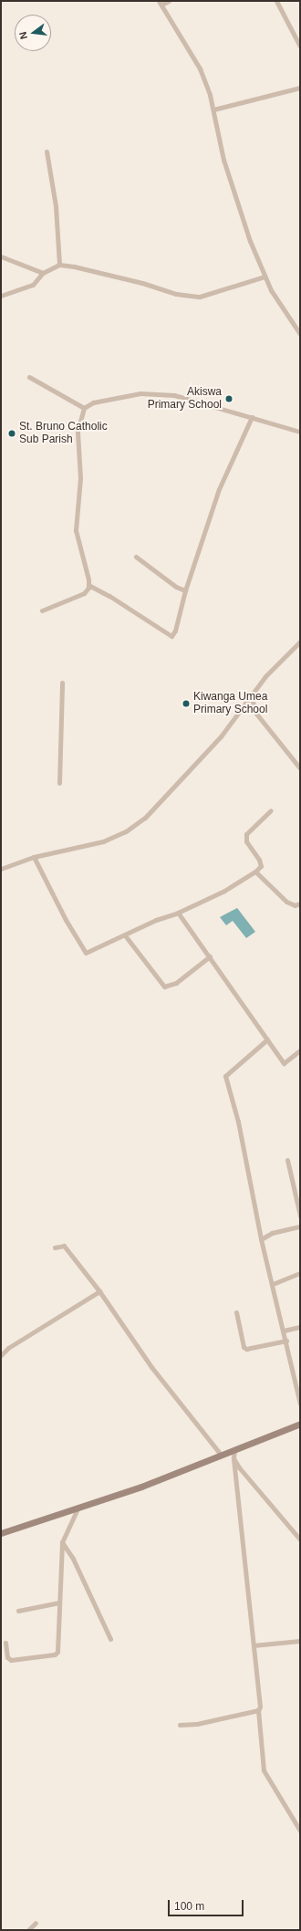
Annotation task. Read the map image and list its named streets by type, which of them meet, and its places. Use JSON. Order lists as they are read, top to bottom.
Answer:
{
  "places": ["Akiswa Primary School", "St. Bruno Catholic Sub Parish", "Kiwanga Umea Primary School"],
  "scale_bar": "100 m",
  "north": "left"
}
